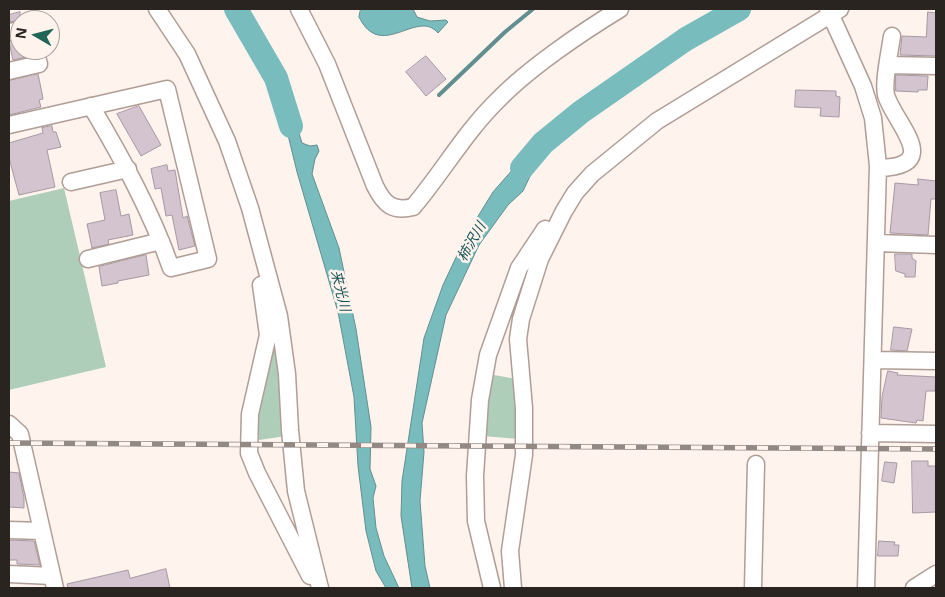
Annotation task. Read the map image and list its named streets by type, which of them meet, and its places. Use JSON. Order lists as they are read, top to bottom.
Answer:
{
  "water": ["柿沢川", "来光川"],
  "north": "left"
}
